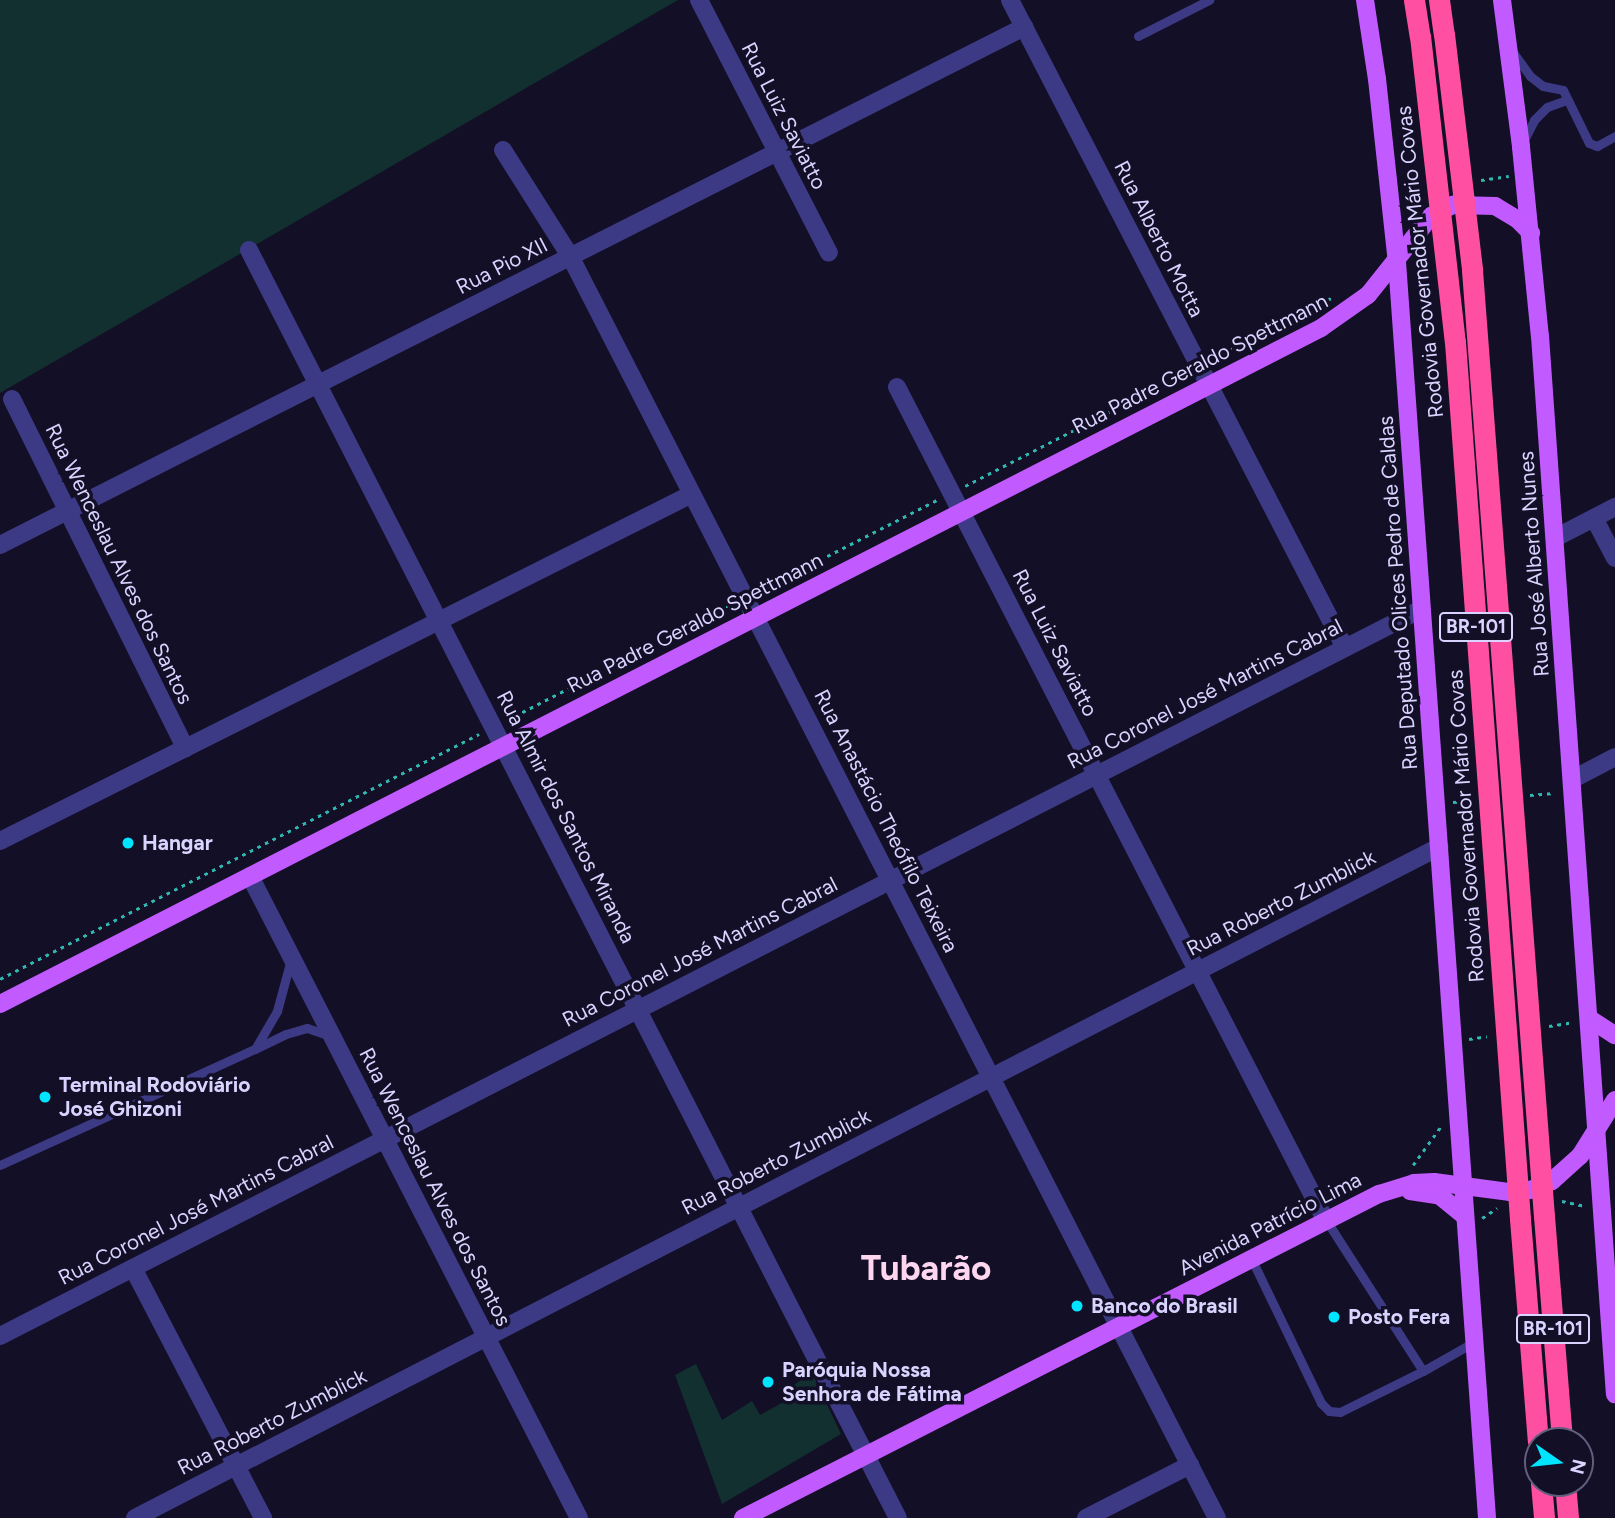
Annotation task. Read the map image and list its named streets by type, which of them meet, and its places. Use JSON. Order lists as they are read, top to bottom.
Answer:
{
  "streets": {
    "highway": ["Rodovia Governador Mário Covas", "BR-101"],
    "main road": [
      "Rua Padre Geraldo Spettmann",
      "Rua José Alberto Nunes",
      "Rua Deputado Olices Pedro de Caldas",
      "Avenida Patrício Lima"
    ],
    "street": [
      "Rua Luiz Saviatto",
      "Rua Alberto Motta",
      "Rua Pio XII",
      "Rua Wenceslau Alves dos Santos",
      "Rua Coronel José Martins Cabral",
      "Rua Almir dos Santos Miranda",
      "Rua Anastácio Theófilo Teixeira",
      "Rua Roberto Zumblick"
    ]
  },
  "crossings": [
    ["Rua Luiz Saviatto", "Rua Pio XII"],
    ["Rua Luiz Saviatto", "Rua Padre Geraldo Spettmann"],
    ["Rua Luiz Saviatto", "Rua Coronel José Martins Cabral"],
    ["Rua Luiz Saviatto", "Rua Roberto Zumblick"],
    ["Rua Luiz Saviatto", "Avenida Patrício Lima"],
    ["Rua Alberto Motta", "Rua Pio XII"],
    ["Rua Alberto Motta", "Rua Padre Geraldo Spettmann"],
    ["Rua Alberto Motta", "Rua Coronel José Martins Cabral"],
    ["Rua Pio XII", "Rua Wenceslau Alves dos Santos"],
    ["Rua Pio XII", "Rua Almir dos Santos Miranda"],
    ["Rua Pio XII", "Rua Anastácio Theófilo Teixeira"],
    ["Rua Padre Geraldo Spettmann", "Rua Wenceslau Alves dos Santos"],
    ["Rua Padre Geraldo Spettmann", "Rua José Alberto Nunes"],
    ["Rua Padre Geraldo Spettmann", "Rua Deputado Olices Pedro de Caldas"],
    ["Rua Padre Geraldo Spettmann", "Rua Almir dos Santos Miranda"],
    ["Rua Padre Geraldo Spettmann", "Rua Anastácio Theófilo Teixeira"],
    ["Rua Wenceslau Alves dos Santos", "Rua Coronel José Martins Cabral"],
    ["Rua Wenceslau Alves dos Santos", "Rua Roberto Zumblick"],
    ["Rua José Alberto Nunes", "Avenida Patrício Lima"],
    ["Rua Deputado Olices Pedro de Caldas", "Rua Coronel José Martins Cabral"],
    ["Rua Deputado Olices Pedro de Caldas", "Rua Roberto Zumblick"],
    ["Rua Deputado Olices Pedro de Caldas", "Avenida Patrício Lima"],
    ["Rua Coronel José Martins Cabral", "Rua Almir dos Santos Miranda"],
    ["Rua Coronel José Martins Cabral", "Rua Anastácio Theófilo Teixeira"],
    ["Rua Almir dos Santos Miranda", "Rua Roberto Zumblick"],
    ["Rua Almir dos Santos Miranda", "Avenida Patrício Lima"],
    ["Rua Anastácio Theófilo Teixeira", "Rua Roberto Zumblick"],
    ["Rua Anastácio Theófilo Teixeira", "Avenida Patrício Lima"]
  ],
  "districts": ["Tubarão"],
  "places": [
    "Hangar",
    "Terminal Rodoviário José Ghizoni",
    "Banco do Brasil",
    "Posto Fera",
    "Paróquia Nossa Senhora de Fátima"
  ],
  "north": "right"
}
